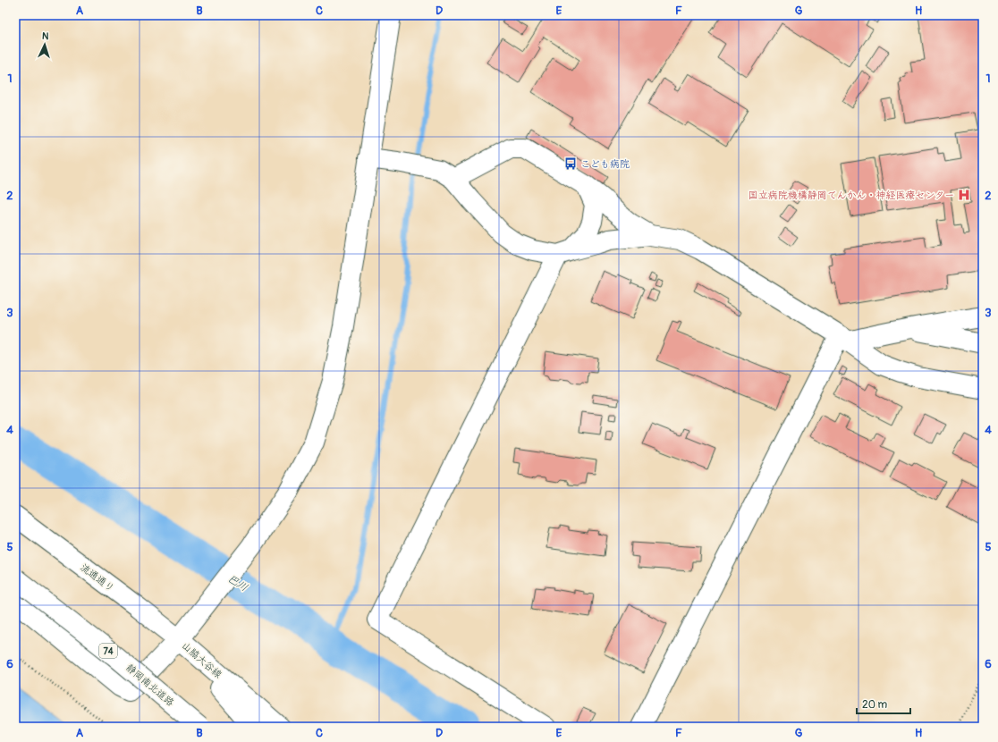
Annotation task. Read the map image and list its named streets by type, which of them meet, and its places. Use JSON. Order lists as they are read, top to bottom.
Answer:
{
  "streets": {
    "main road": [
      "流通通り",
      "74",
      "山脇大谷線",
      "静岡南北道路"
    ]
  },
  "crossings": [
    ["流通通り", "山脇大谷線"]
  ],
  "water": ["巴川"],
  "places": {
    "bus stop": ["こども病院"],
    "hospital": ["国立病院機構静岡てんかん・神経医療センター"]
  },
  "scale_bar": "20 m",
  "north": "top",
  "grid": {
    "columns": [
      "A",
      "B",
      "C",
      "D",
      "E",
      "F",
      "G",
      "H"
    ],
    "rows": [
      "1",
      "2",
      "3",
      "4",
      "5",
      "6"
    ]
  }
}
